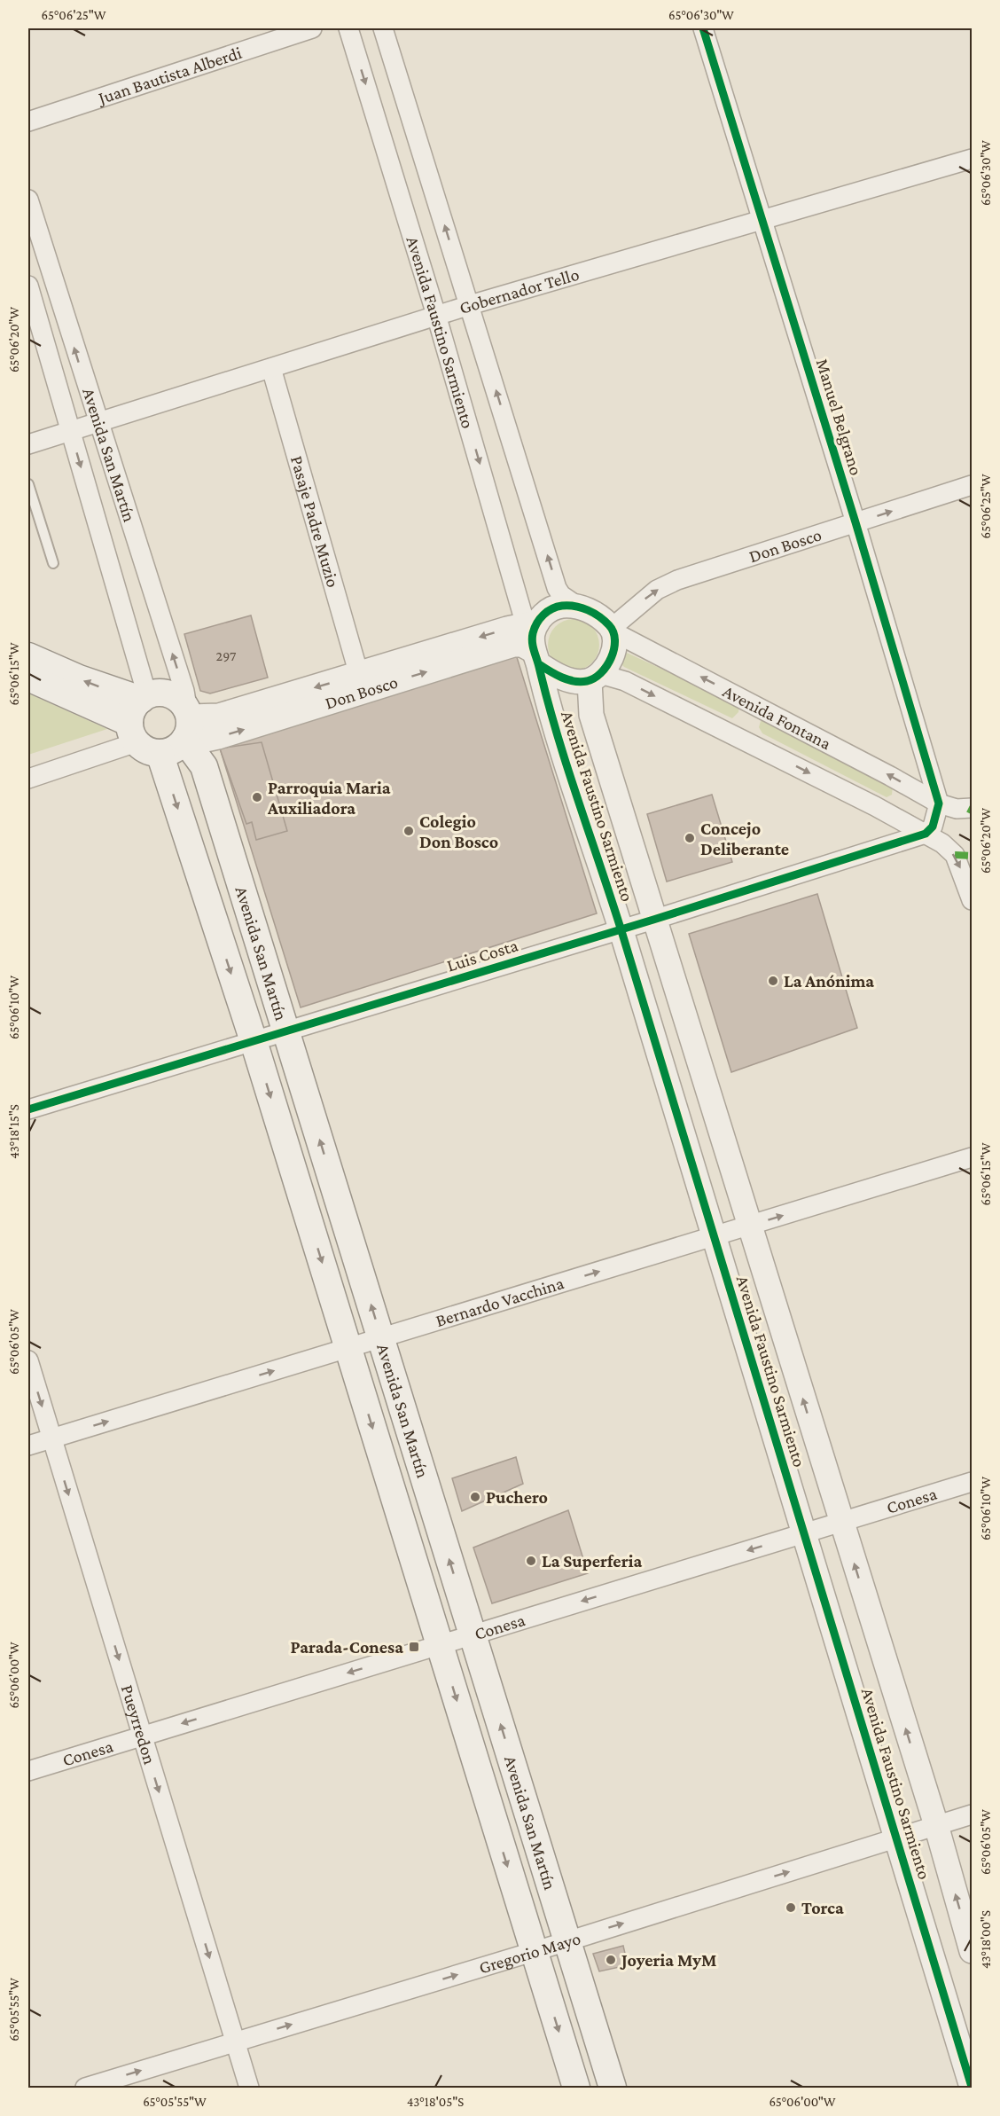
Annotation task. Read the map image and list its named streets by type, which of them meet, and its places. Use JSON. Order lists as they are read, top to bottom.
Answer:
{
  "streets": {
    "main road": ["Avenida San Martín"],
    "street": [
      "Juan Bautista Alberdi",
      "Gobernador Tello",
      "Avenida Faustino Sarmiento",
      "Manuel Belgrano",
      "Pasaje Padre Muzio",
      "Don Bosco",
      "Avenida Fontana",
      "Luis Costa",
      "Bernardo Vacchina",
      "Conesa",
      "Pueyrredon",
      "Gregorio Mayo"
    ]
  },
  "crossings": [
    ["Gobernador Tello", "Avenida Faustino Sarmiento"],
    ["Gobernador Tello", "Manuel Belgrano"],
    ["Gobernador Tello", "Avenida San Martín"],
    ["Gobernador Tello", "Pasaje Padre Muzio"],
    ["Avenida Faustino Sarmiento", "Don Bosco"],
    ["Avenida Faustino Sarmiento", "Avenida Fontana"],
    ["Avenida Faustino Sarmiento", "Luis Costa"],
    ["Avenida Faustino Sarmiento", "Bernardo Vacchina"],
    ["Avenida Faustino Sarmiento", "Conesa"],
    ["Avenida Faustino Sarmiento", "Gregorio Mayo"],
    ["Manuel Belgrano", "Don Bosco"],
    ["Manuel Belgrano", "Avenida Fontana"],
    ["Avenida San Martín", "Don Bosco"],
    ["Avenida San Martín", "Luis Costa"],
    ["Avenida San Martín", "Bernardo Vacchina"],
    ["Avenida San Martín", "Conesa"],
    ["Avenida San Martín", "Gregorio Mayo"],
    ["Pasaje Padre Muzio", "Don Bosco"],
    ["Don Bosco", "Avenida Fontana"],
    ["Avenida Fontana", "Luis Costa"],
    ["Bernardo Vacchina", "Pueyrredon"],
    ["Conesa", "Pueyrredon"],
    ["Pueyrredon", "Gregorio Mayo"]
  ],
  "one_way": [
    "Bernardo Vacchina",
    "Conesa",
    "Pueyrredon",
    "Gregorio Mayo"
  ],
  "places": {
    "other": [
      "Parroquia Maria Auxiliadora",
      "Colegio Don Bosco",
      "Concejo Deliberante",
      "La Anónima",
      "Puchero",
      "La Superferia",
      "Torca",
      "Joyeria MyM"
    ],
    "transit": ["Parada-Conesa"]
  },
  "house_numbers": ["297"],
  "coordinates": [
    "65°06'25\"W",
    "65°06'30\"W",
    "65°06'20\"W",
    "65°06'15\"W",
    "65°06'10\"W",
    "43°18'15\"S",
    "65°06'05\"W",
    "65°06'00\"W",
    "43°18'00\"S",
    "65°05'55\"W",
    "43°18'05\"S"
  ]
}
